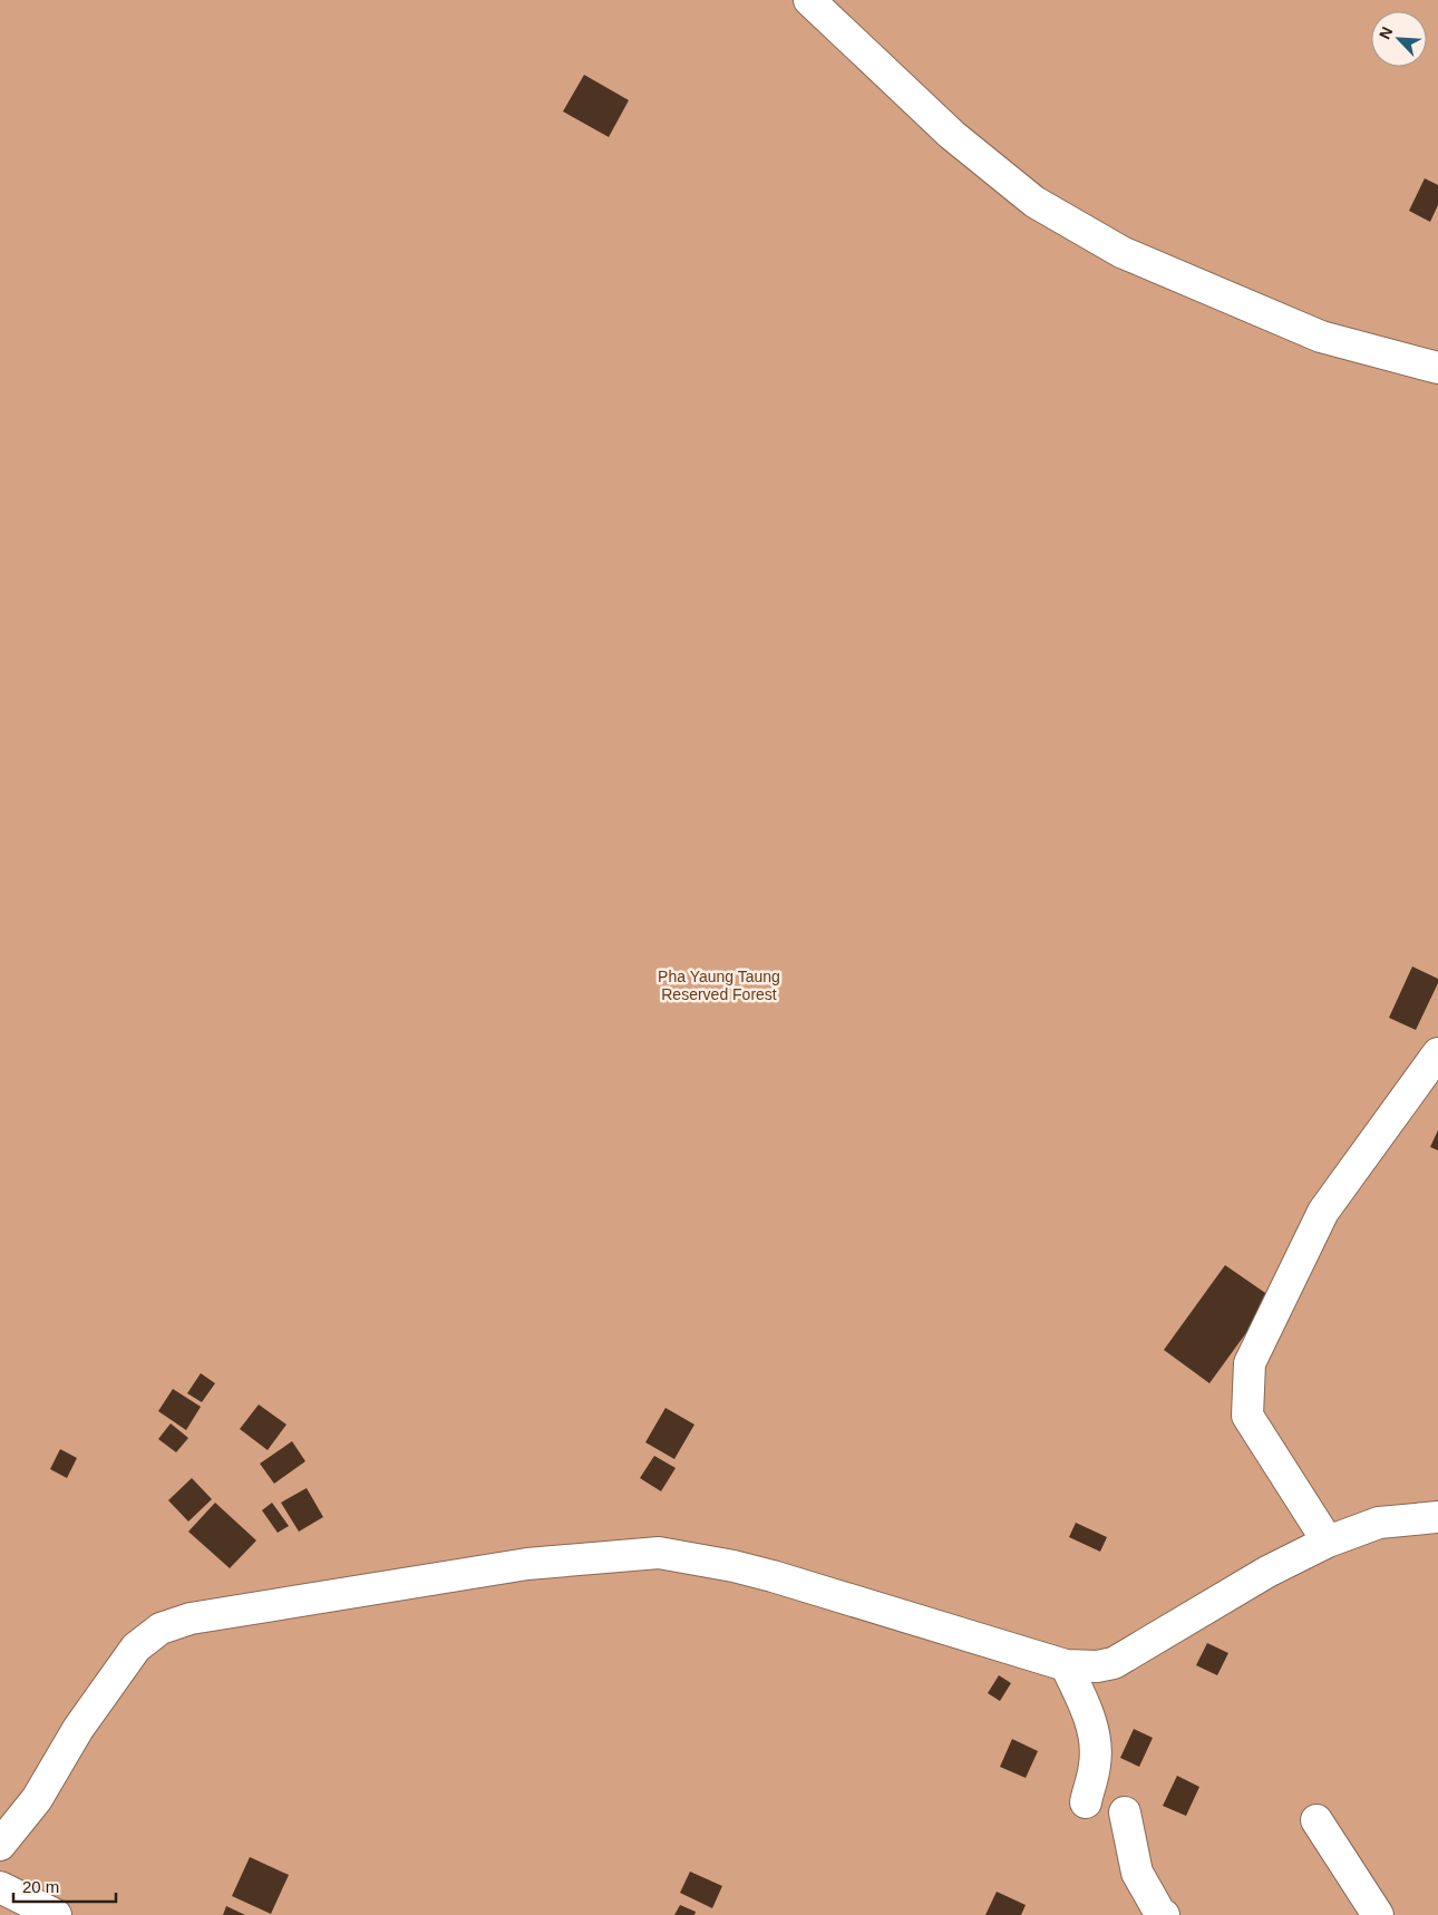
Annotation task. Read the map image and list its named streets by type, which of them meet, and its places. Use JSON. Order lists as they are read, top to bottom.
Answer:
{
  "parks": ["Pha Yaung Taung Reserved Forest"],
  "scale_bar": "20 m",
  "north": "top left"
}
